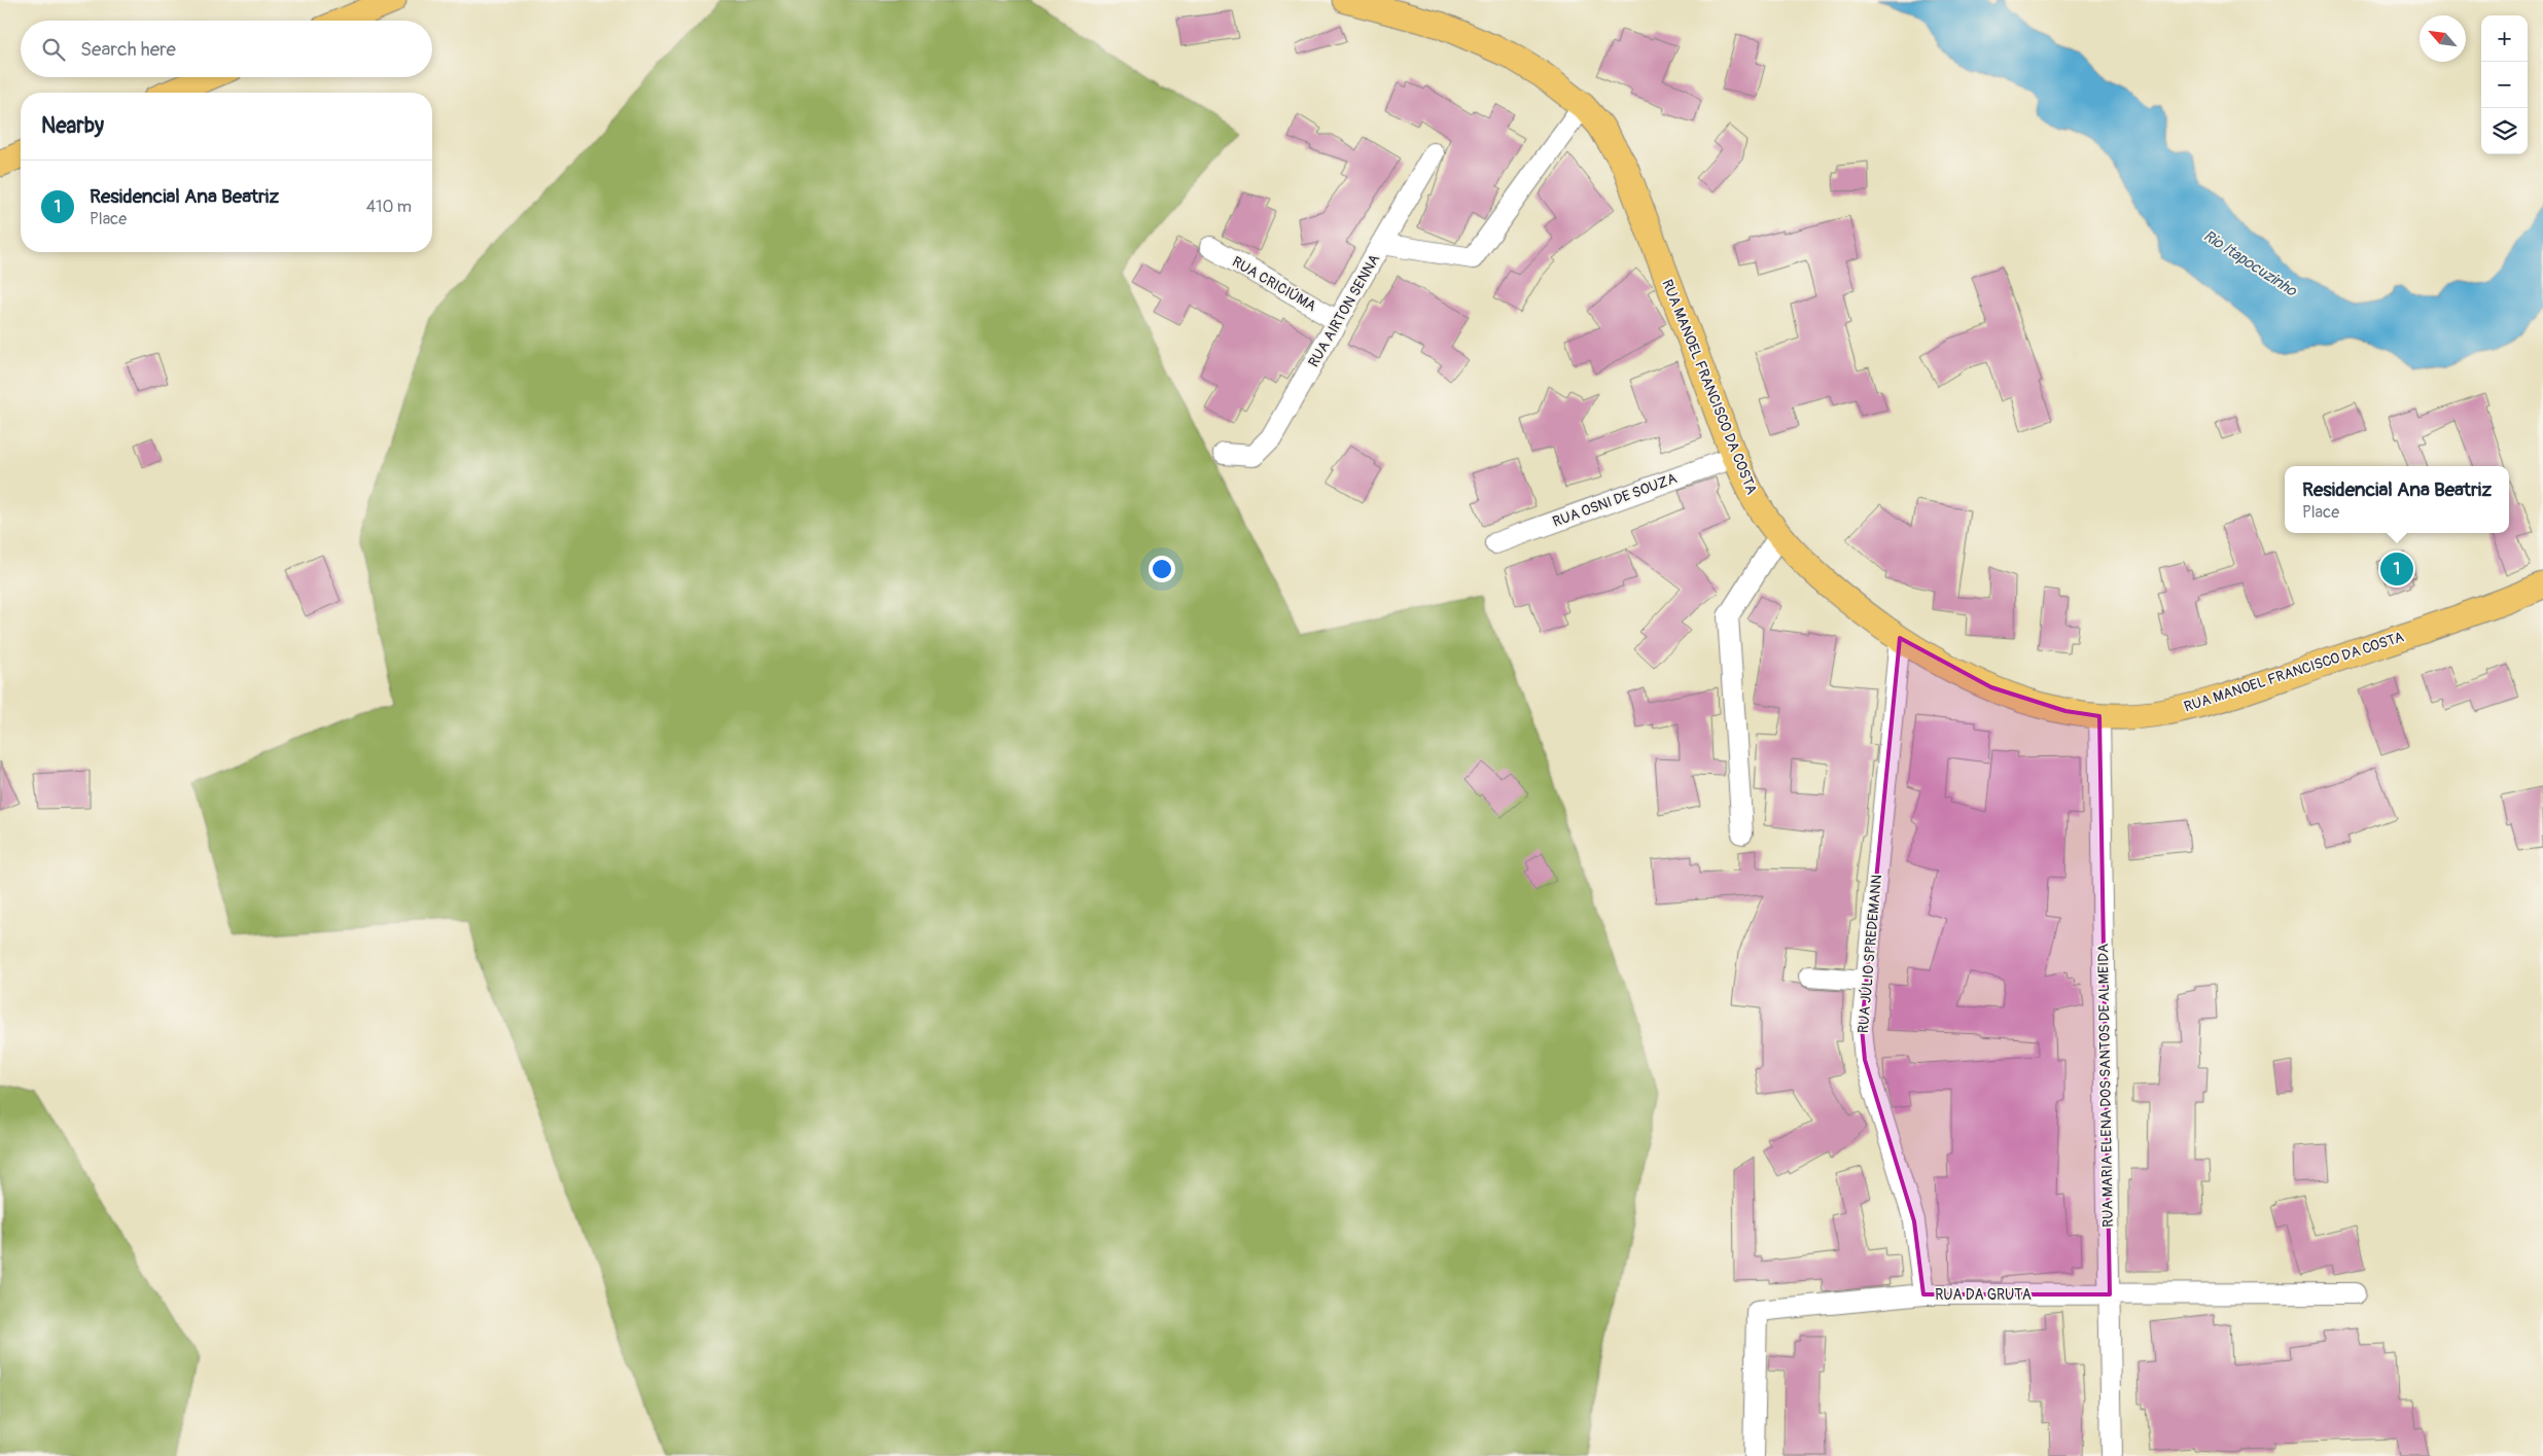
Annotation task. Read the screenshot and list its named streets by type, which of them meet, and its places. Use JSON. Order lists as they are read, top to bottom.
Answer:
{
  "streets": {
    "main road": ["RUA MANOEL FRANCISCO DA COSTA"],
    "street": [
      "RUA CRICIÚMA",
      "RUA AIRTON SENNA",
      "RUA OSNI DE SOUZA",
      "RUA JÚLIO SPREDEMANN",
      "RUA MARIA ELENA DOS SANTOS DE ALMEIDA",
      "RUA DA GRUTA"
    ]
  },
  "crossings": [
    ["RUA CRICIÚMA", "RUA AIRTON SENNA"],
    ["RUA AIRTON SENNA", "RUA MANOEL FRANCISCO DA COSTA"],
    ["RUA MANOEL FRANCISCO DA COSTA", "RUA OSNI DE SOUZA"],
    ["RUA MANOEL FRANCISCO DA COSTA", "RUA JÚLIO SPREDEMANN"],
    ["RUA MANOEL FRANCISCO DA COSTA", "RUA MARIA ELENA DOS SANTOS DE ALMEIDA"],
    ["RUA JÚLIO SPREDEMANN", "RUA DA GRUTA"],
    ["RUA MARIA ELENA DOS SANTOS DE ALMEIDA", "RUA DA GRUTA"]
  ],
  "water": ["Rio Itapocuzinho"],
  "north": "top left",
  "page": {
    "map_buttons": ["+", "−"],
    "search": "Search here",
    "heading": "Nearby",
    "list": [
      {
        "mark": "1",
        "name": "Residencial Ana Beatriz",
        "note": "Place",
        "value": "410 m"
      }
    ],
    "popup": ["Residencial Ana Beatriz", "Place"],
    "pins": "1"
  }
}
